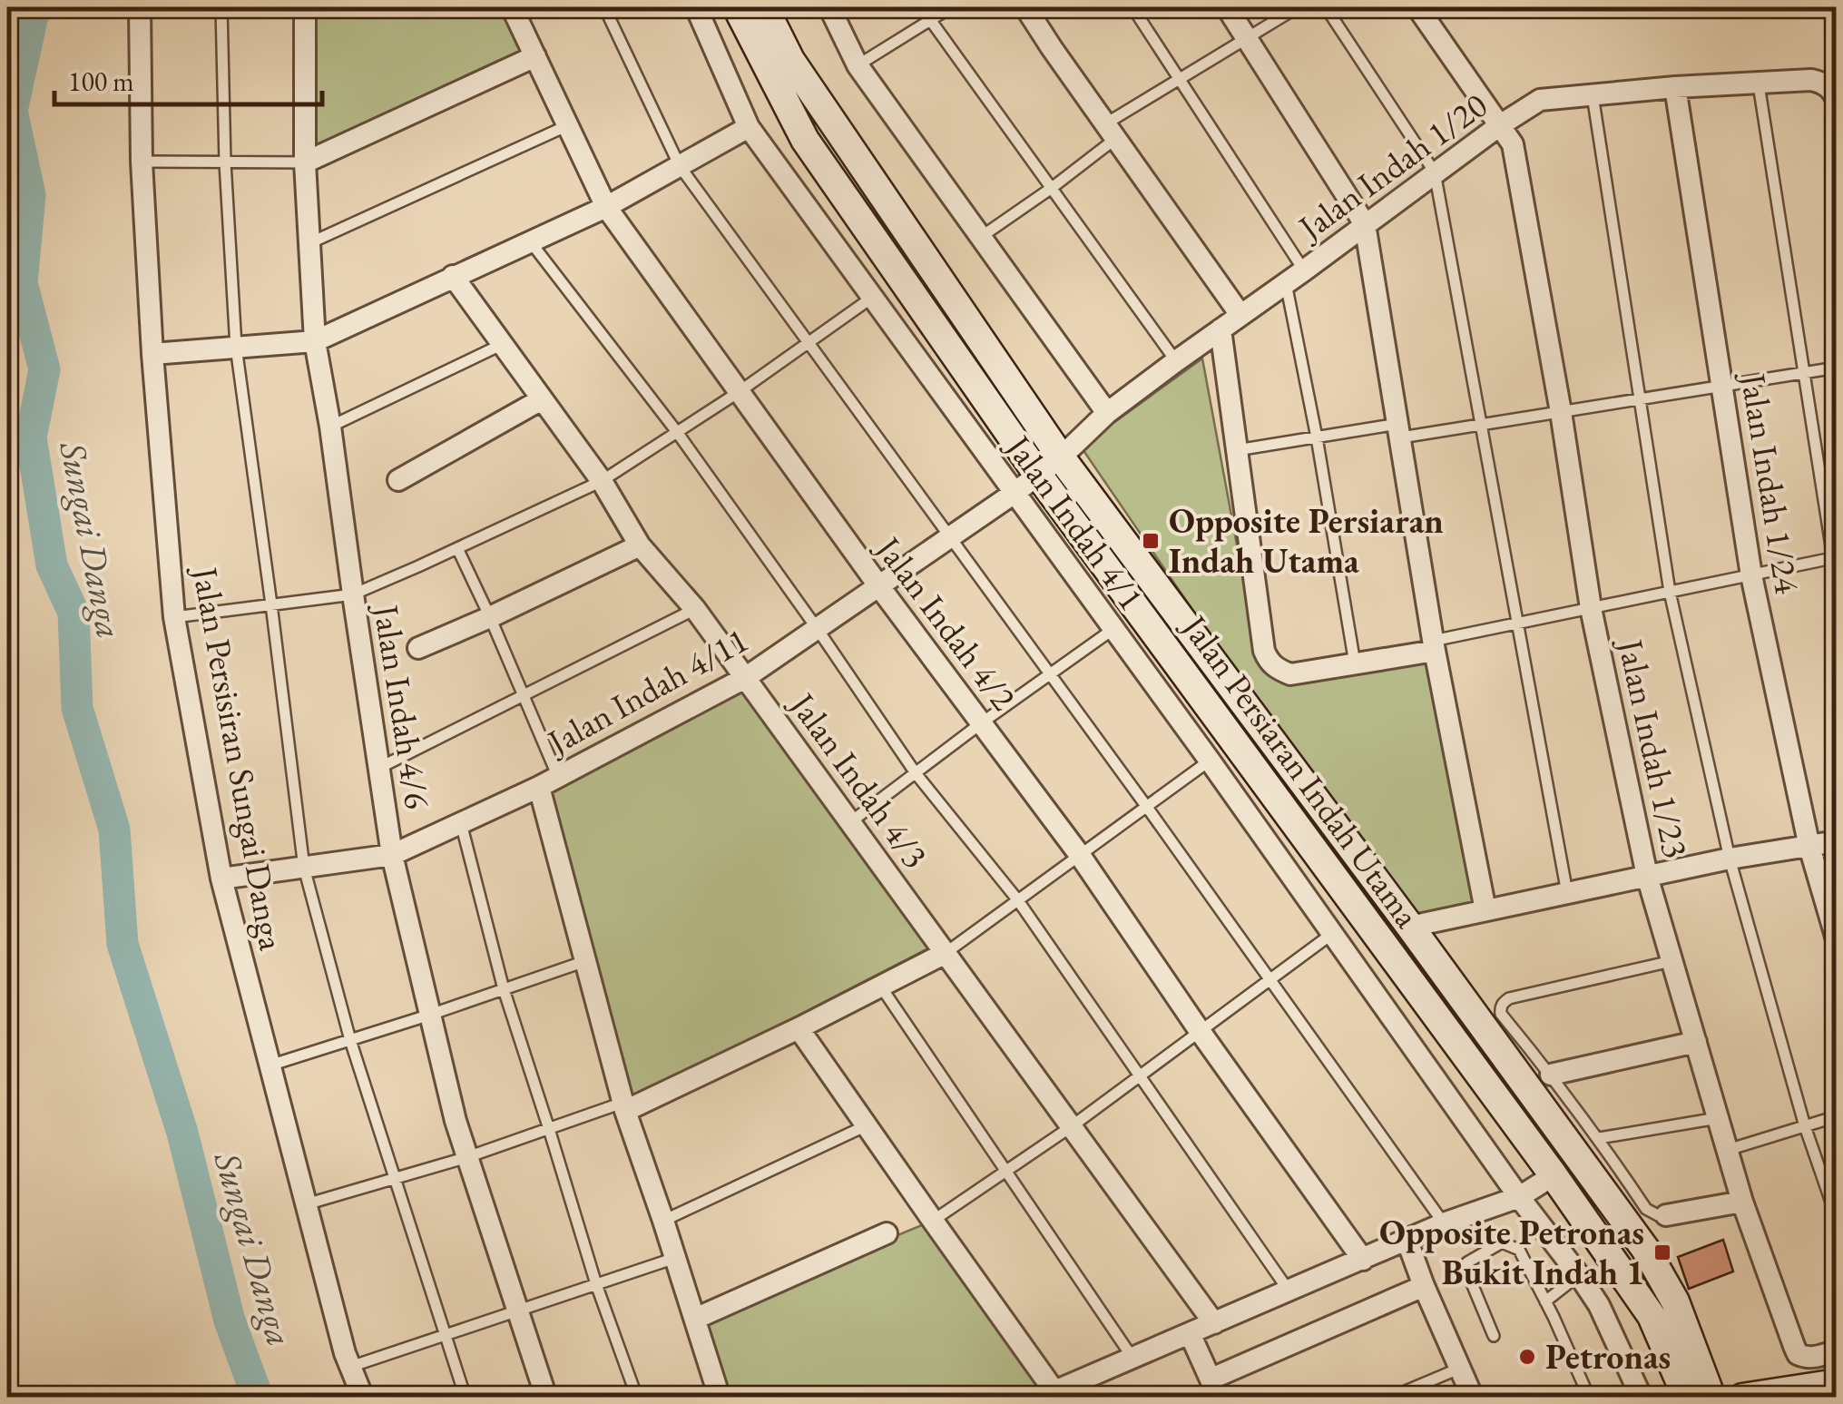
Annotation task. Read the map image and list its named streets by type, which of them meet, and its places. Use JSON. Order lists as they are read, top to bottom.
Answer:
{
  "streets": {
    "main road": ["Jalan Persiaran Indah Utama"],
    "street": [
      "Jalan Indah 1/20",
      "Jalan Indah 1/24",
      "Jalan Indah 4/1",
      "Jalan Indah 4/2",
      "Jalan Indah 4/11",
      "Jalan Indah 4/6",
      "Jalan Indah 1/23",
      "Jalan Persisiran Sungai Danga",
      "Jalan Indah 4/3"
    ]
  },
  "crossings": [
    ["Jalan Indah 1/20", "Jalan Indah 1/24"],
    ["Jalan Indah 1/20", "Jalan Indah 4/11"],
    ["Jalan Indah 1/20", "Jalan Indah 1/23"],
    ["Jalan Indah 1/20", "Jalan Persiaran Indah Utama"],
    ["Jalan Indah 4/1", "Jalan Indah 4/11"],
    ["Jalan Indah 4/2", "Jalan Indah 4/11"],
    ["Jalan Indah 4/11", "Jalan Indah 4/6"],
    ["Jalan Indah 4/11", "Jalan Persisiran Sungai Danga"],
    ["Jalan Indah 4/11", "Jalan Persiaran Indah Utama"],
    ["Jalan Indah 4/11", "Jalan Indah 4/3"]
  ],
  "water": ["Sungai Danga"],
  "places": {
    "transit": ["Opposite Persiaran Indah Utama", "Opposite Petronas Bukit Indah 1"],
    "other": ["Petronas"]
  },
  "scale_bar": "100 m"
}
